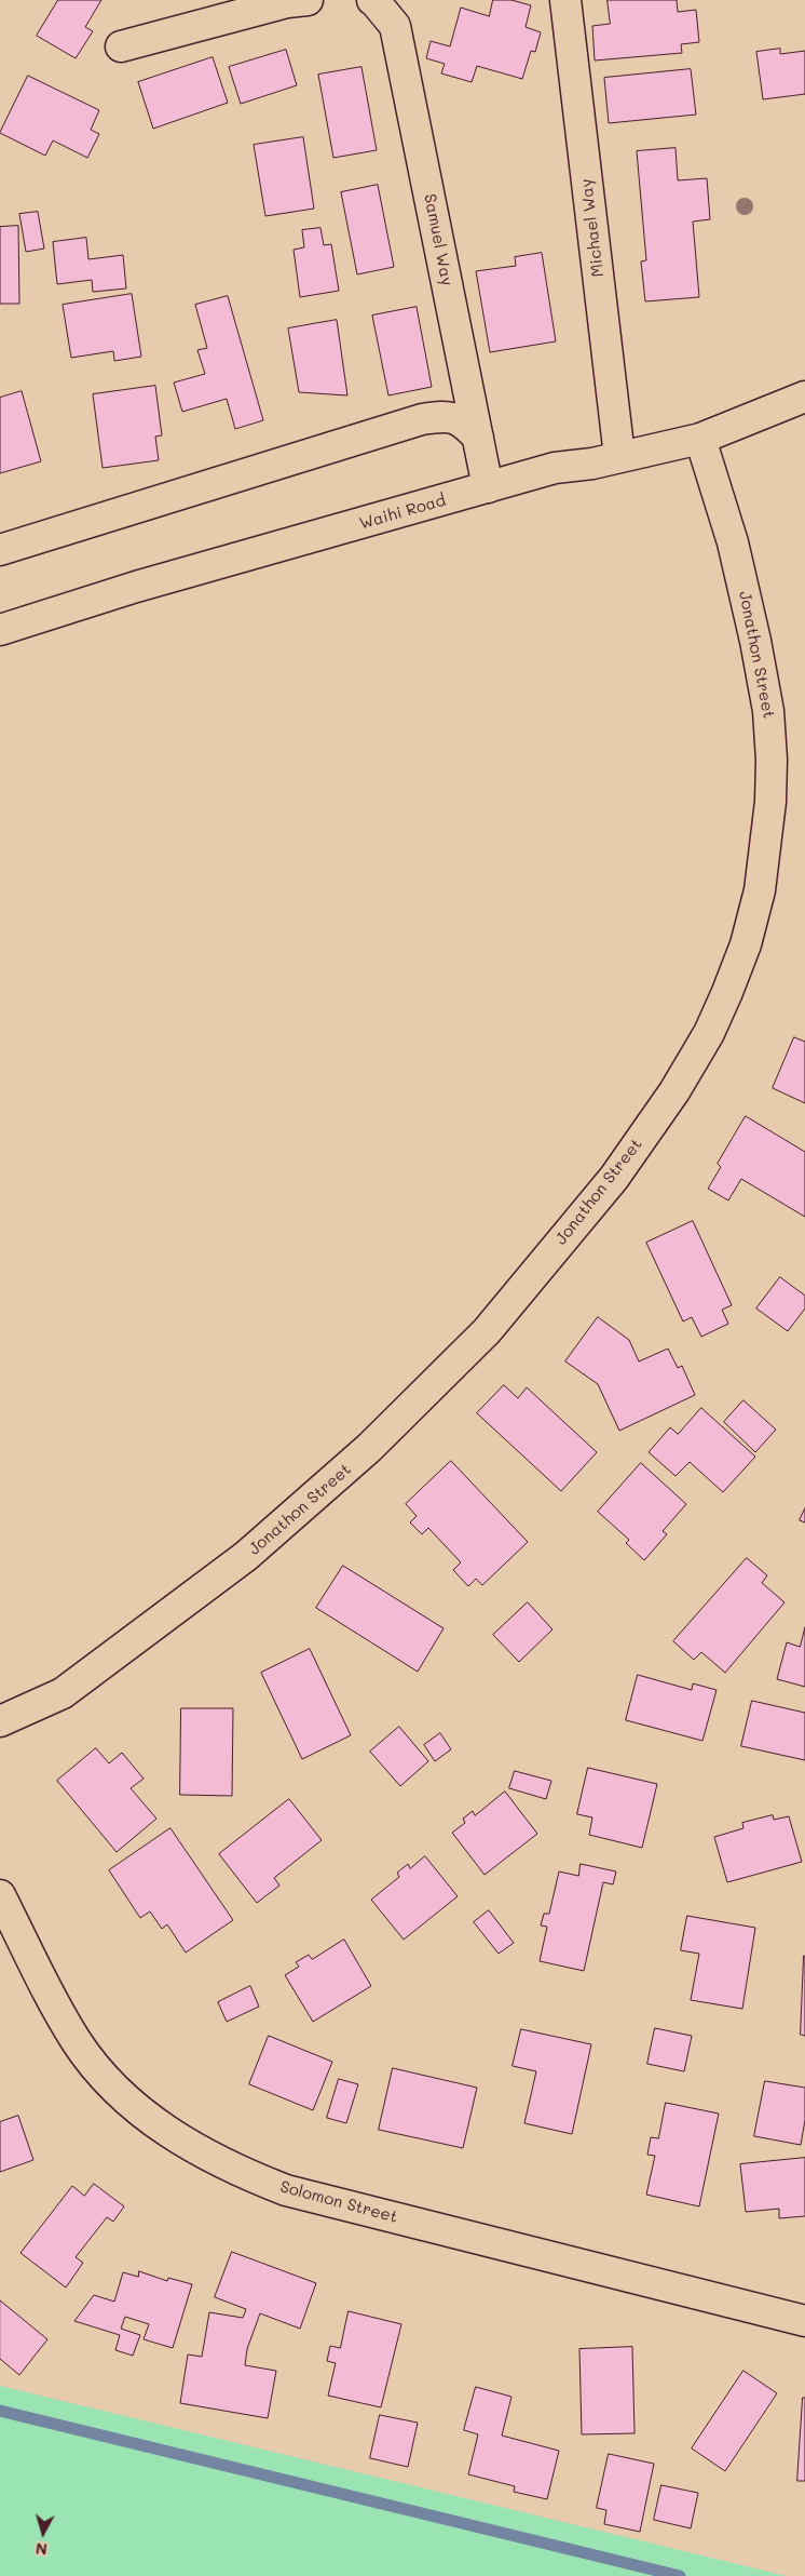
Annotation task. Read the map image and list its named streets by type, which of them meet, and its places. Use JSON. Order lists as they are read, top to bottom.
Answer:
{
  "streets": {
    "street": [
      "Michael Way",
      "Samuel Way",
      "Waihi Road",
      "Jonathon Street",
      "Solomon Street"
    ]
  },
  "crossings": [
    ["Michael Way", "Waihi Road"],
    ["Samuel Way", "Waihi Road"],
    ["Waihi Road", "Jonathon Street"]
  ],
  "north": "bottom"
}
